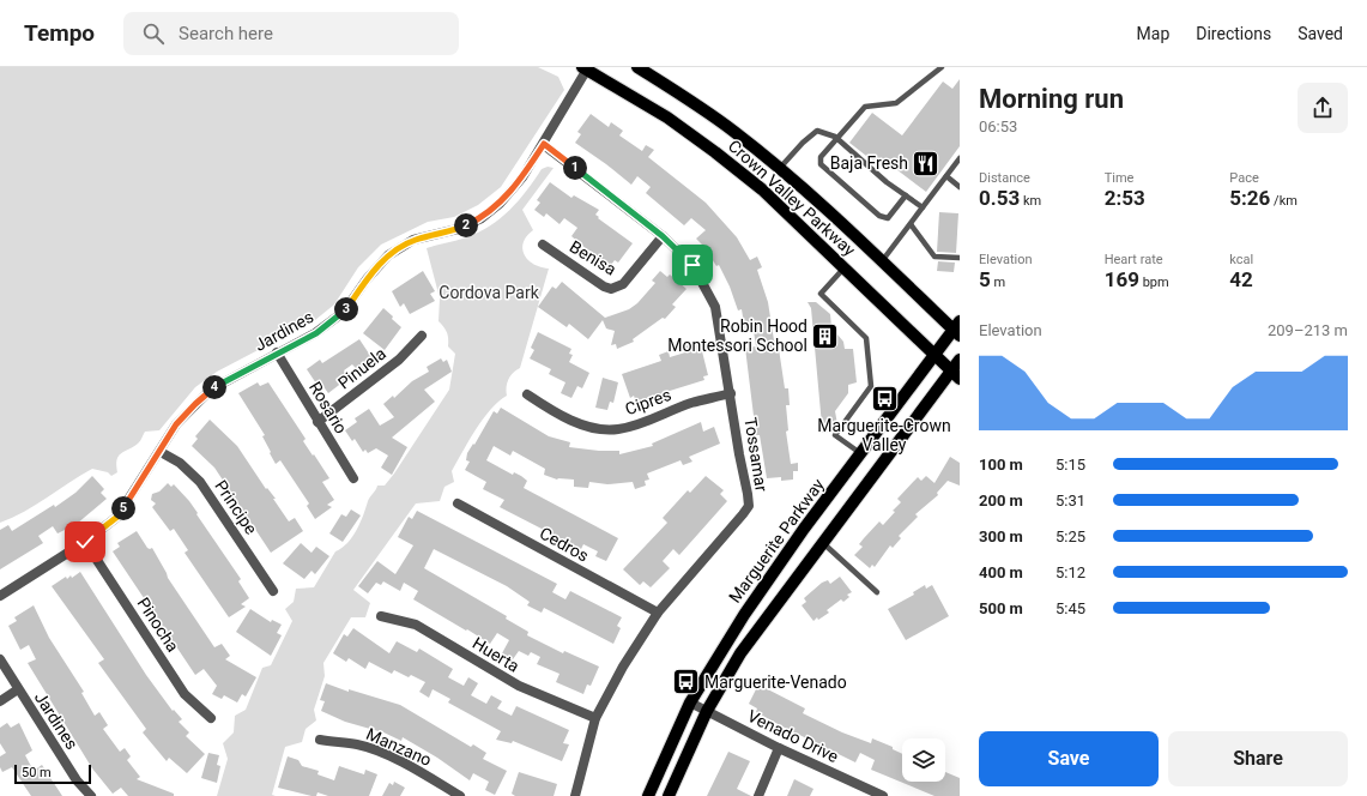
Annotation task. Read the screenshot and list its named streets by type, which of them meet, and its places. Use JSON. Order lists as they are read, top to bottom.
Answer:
{
  "streets": {
    "main road": ["Crown Valley Parkway", "Marguerite Parkway"],
    "street": [
      "Benisa",
      "Jardines",
      "Pinuela",
      "Cipres",
      "Rosario",
      "Tossamar",
      "Principe",
      "Cedros",
      "Pinocha",
      "Huerta",
      "Venado Drive",
      "Manzano"
    ]
  },
  "crossings": [
    ["Crown Valley Parkway", "Jardines"],
    ["Crown Valley Parkway", "Marguerite Parkway"],
    ["Benisa", "Tossamar"],
    ["Jardines", "Rosario"],
    ["Jardines", "Tossamar"],
    ["Jardines", "Principe"],
    ["Jardines", "Pinocha"],
    ["Pinuela", "Rosario"],
    ["Cipres", "Tossamar"],
    ["Tossamar", "Cedros"],
    ["Tossamar", "Huerta"],
    ["Marguerite Parkway", "Venado Drive"]
  ],
  "parks": ["Cordova Park"],
  "places": {
    "restaurant": ["Baja Fresh"],
    "building": ["Robin Hood Montessori School"],
    "bus stop": ["Marguerite-Crown Valley", "Marguerite-Venado"]
  },
  "scale_bar": "50 m",
  "page": {
    "header": "Tempo",
    "search": "Search here",
    "nav": ["Map", "Directions", "Saved"],
    "heading": ["Morning run", "06:53"],
    "stats": [
      ["Distance", "0.53 km"],
      ["Time", "2:53"],
      ["Pace", "5:26 /km"],
      ["Elevation", "5 m"],
      ["Heart rate", "169 bpm"],
      ["kcal", "42"]
    ],
    "pins": [
      "1",
      "2",
      "3",
      "4",
      "5"
    ],
    "chart": ["Elevation", "209–213 m"],
    "list": [
      {
        "name": "100 m",
        "note": "5:15"
      },
      {
        "name": "200 m",
        "note": "5:31"
      },
      {
        "name": "300 m",
        "note": "5:25"
      },
      {
        "name": "400 m",
        "note": "5:12"
      },
      {
        "name": "500 m",
        "note": "5:45"
      }
    ],
    "buttons": ["Save", "Share"],
    "scale": "50 m"
  }
}
